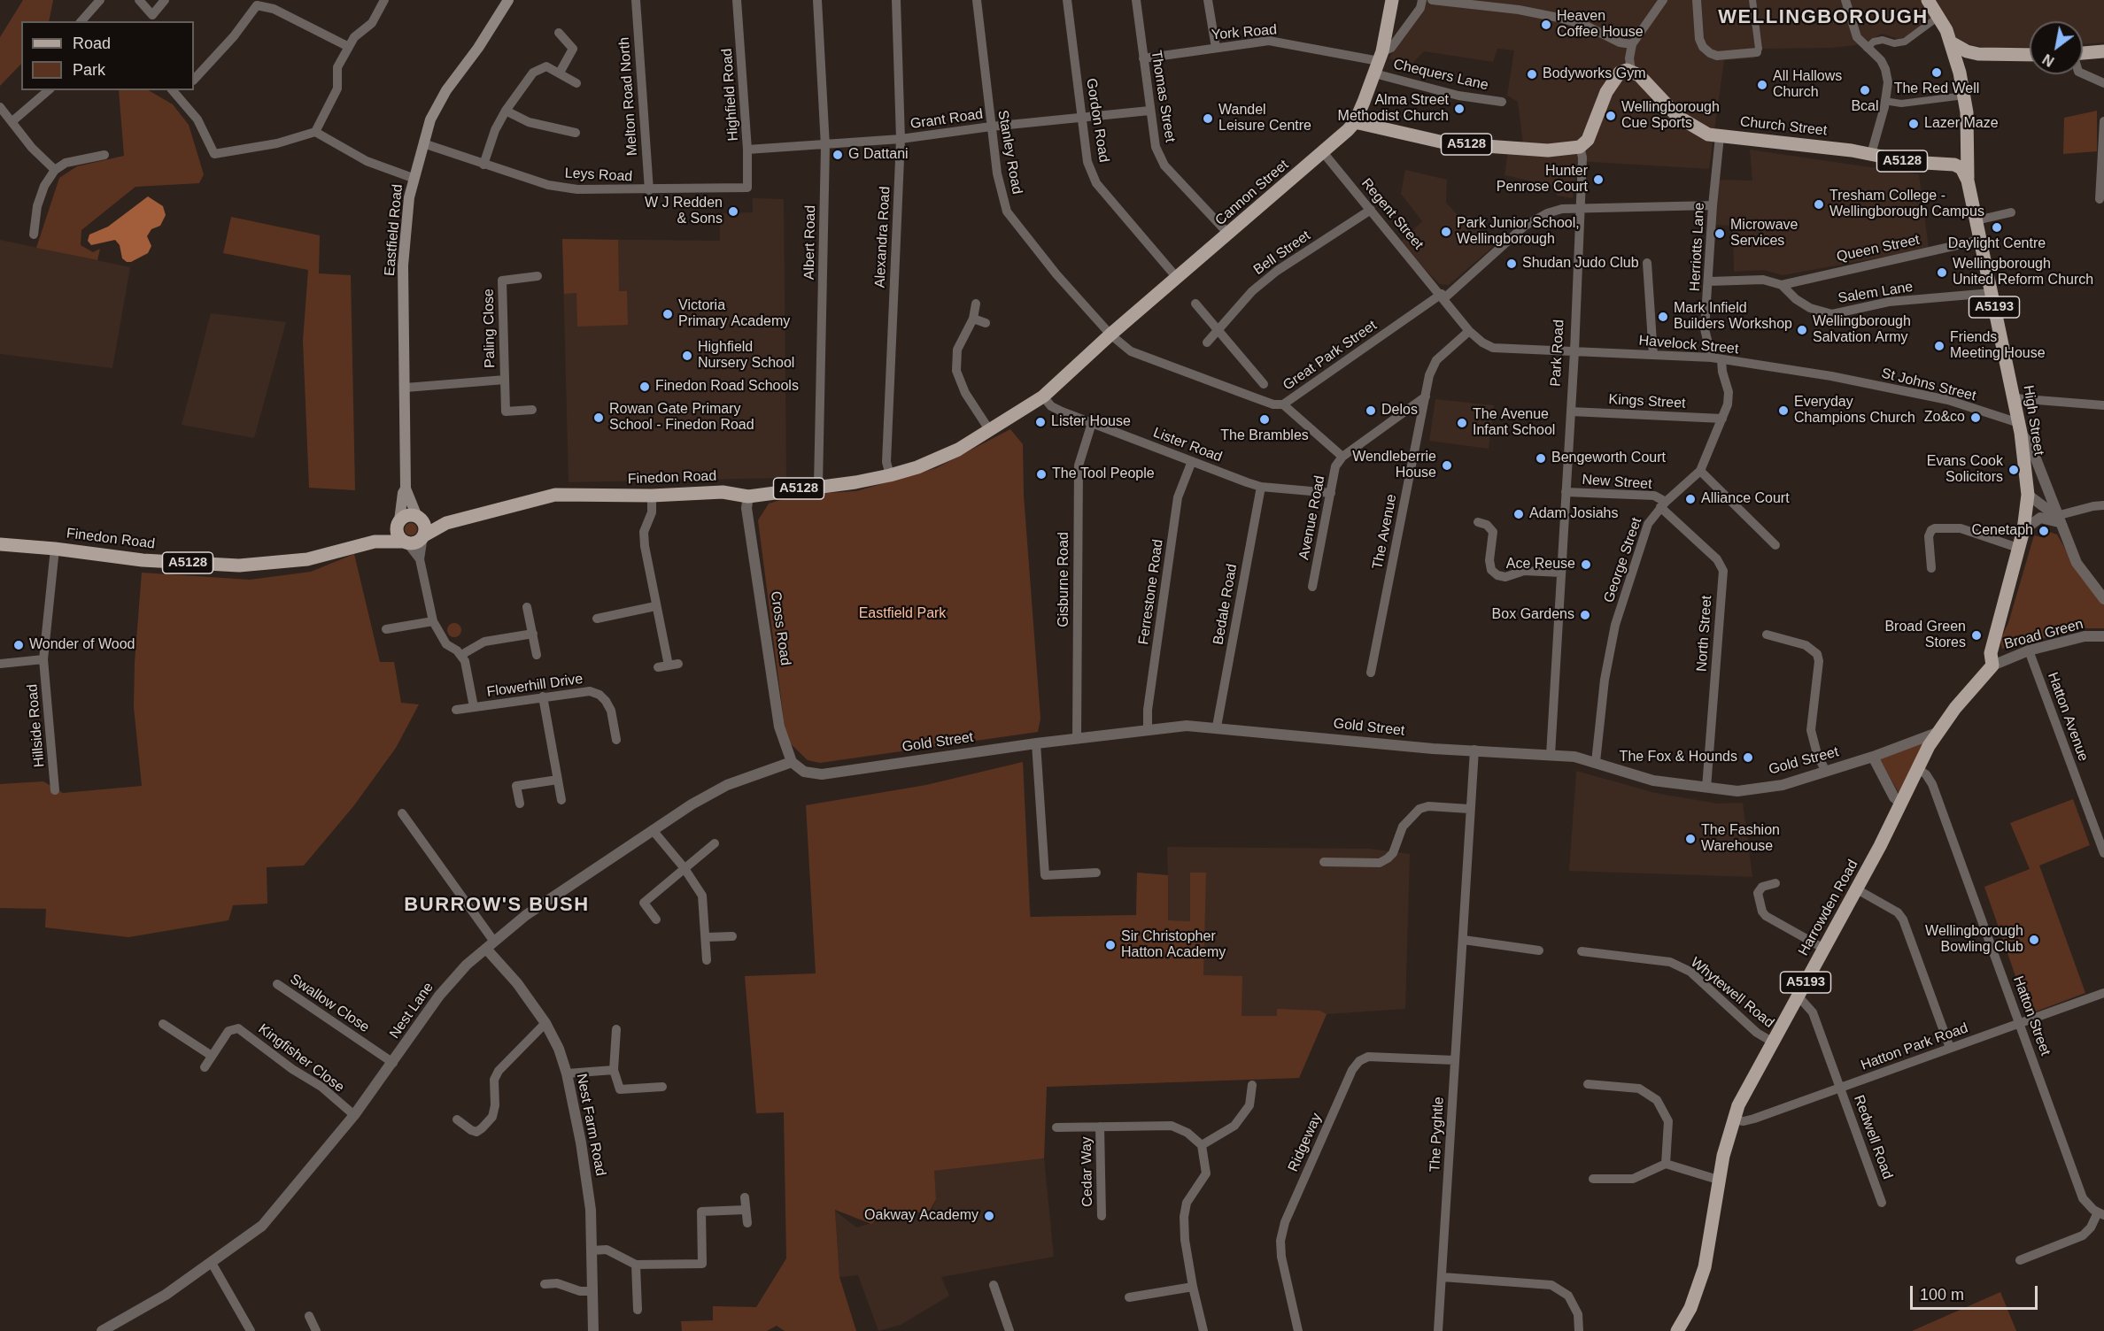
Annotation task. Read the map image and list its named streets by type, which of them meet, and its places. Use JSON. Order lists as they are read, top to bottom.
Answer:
{
  "streets": {
    "main road": [
      "Church Street",
      "A5128",
      "Cannon Street",
      "Eastfield Road",
      "A5193",
      "High Street",
      "Finedon Road",
      "Harrowden Road"
    ],
    "street": [
      "York Road",
      "Chequers Lane",
      "Highfield Road",
      "Melton Road North",
      "Thomas Street",
      "Grant Road",
      "Gordon Road",
      "Stanley Road",
      "Leys Road",
      "Regent Street",
      "Alexandra Road",
      "Albert Road",
      "Herriotts Lane",
      "Queen Street",
      "Bell Street",
      "Salem Lane",
      "Paling Close",
      "Havelock Street",
      "Park Road",
      "Great Park Street",
      "St Johns Street",
      "Kings Street",
      "Lister Road",
      "New Street",
      "Avenue Road",
      "The Avenue",
      "George Street",
      "Gisburne Road",
      "Ferrestone Road",
      "Bedale Road",
      "Cross Road",
      "North Street",
      "Broad Green",
      "Flowerhill Drive",
      "Hatton Avenue",
      "Hillside Road",
      "Gold Street",
      "Whytewell Road",
      "Swallow Close",
      "Nest Lane",
      "Hatton Street",
      "Hatton Park Road",
      "Kingfisher Close",
      "Nest Farm Road",
      "The Pyghtle",
      "Redwell Road",
      "Ridgeway",
      "Cedar Way"
    ]
  },
  "crossings": [
    ["York Road", "Chequers Lane"],
    ["York Road", "Thomas Street"],
    ["York Road", "Cannon Street"],
    ["Chequers Lane", "Cannon Street"],
    ["Highfield Road", "Grant Road"],
    ["Highfield Road", "Leys Road"],
    ["Melton Road North", "Leys Road"],
    ["Thomas Street", "Grant Road"],
    ["Thomas Street", "Cannon Street"],
    ["Grant Road", "Gordon Road"],
    ["Grant Road", "Stanley Road"],
    ["Grant Road", "Alexandra Road"],
    ["Grant Road", "Albert Road"],
    ["Gordon Road", "Cannon Street"],
    ["Church Street", "Herriotts Lane"],
    ["Church Street", "High Street"],
    ["A5128", "Cannon Street"],
    ["A5128", "Park Road"],
    ["Stanley Road", "Cannon Street"],
    ["Stanley Road", "Great Park Street"],
    ["Stanley Road", "Finedon Road"],
    ["Leys Road", "Eastfield Road"],
    ["Cannon Street", "Regent Street"],
    ["Cannon Street", "Great Park Street"],
    ["Cannon Street", "Finedon Road"],
    ["Regent Street", "Bell Street"],
    ["Regent Street", "Havelock Street"],
    ["Regent Street", "Great Park Street"],
    ["Regent Street", "The Avenue"],
    ["Eastfield Road", "Paling Close"],
    ["Eastfield Road", "Finedon Road"],
    ["Alexandra Road", "Finedon Road"],
    ["Albert Road", "Finedon Road"],
    ["Herriotts Lane", "Havelock Street"],
    ["Herriotts Lane", "Great Park Street"],
    ["Herriotts Lane", "George Street"],
    ["Queen Street", "Salem Lane"],
    ["Queen Street", "High Street"],
    ["Salem Lane", "High Street"],
    ["A5193", "High Street"],
    ["Havelock Street", "Park Road"],
    ["Havelock Street", "St Johns Street"],
    ["Havelock Street", "The Avenue"],
    ["Havelock Street", "George Street"],
    ["Park Road", "Great Park Street"],
    ["Park Road", "Kings Street"],
    ["Park Road", "New Street"],
    ["Park Road", "Gold Street"],
    ["Great Park Street", "Finedon Road"],
    ["St Johns Street", "High Street"],
    ["Kings Street", "George Street"],
    ["High Street", "Broad Green"],
    ["High Street", "Harrowden Road"],
    ["Lister Road", "Finedon Road"],
    ["Lister Road", "Avenue Road"],
    ["Lister Road", "Gisburne Road"],
    ["Lister Road", "Ferrestone Road"],
    ["Lister Road", "Bedale Road"],
    ["Finedon Road", "Cross Road"],
    ["Finedon Road", "Hillside Road"],
    ["New Street", "George Street"],
    ["New Street", "North Street"],
    ["George Street", "North Street"],
    ["George Street", "Gold Street"],
    ["Gisburne Road", "Gold Street"],
    ["Ferrestone Road", "Gold Street"],
    ["Bedale Road", "Gold Street"],
    ["Cross Road", "Gold Street"],
    ["Cross Road", "Nest Lane"],
    ["North Street", "Gold Street"],
    ["Broad Green", "Hatton Avenue"],
    ["Broad Green", "Harrowden Road"],
    ["Gold Street", "Harrowden Road"],
    ["Gold Street", "Nest Lane"],
    ["Gold Street", "The Pyghtle"],
    ["Harrowden Road", "Whytewell Road"],
    ["Harrowden Road", "Hatton Street"],
    ["Harrowden Road", "Hatton Park Road"],
    ["Harrowden Road", "Redwell Road"],
    ["Swallow Close", "Nest Lane"],
    ["Nest Lane", "Kingfisher Close"],
    ["Nest Lane", "Nest Farm Road"],
    ["Hatton Street", "Hatton Park Road"],
    ["Hatton Park Road", "Redwell Road"],
    ["The Pyghtle", "Ridgeway"]
  ],
  "districts": ["WELLINGBOROUGH", "BURROW'S BUSH"],
  "parks": ["Eastfield Park"],
  "places": [
    "Heaven Coffee House",
    "The Red Well",
    "Bodyworks Gym",
    "All Hallows Church",
    "Bcal",
    "Alma Street Methodist Church",
    "Wellingborough Cue Sports",
    "Wandel Leisure Centre",
    "Lazer Maze",
    "G Dattani",
    "Hunter Penrose Court",
    "Tresham College - Wellingborough Campus",
    "W J Redden & Sons",
    "Daylight Centre",
    "Park Junior School, Wellingborough",
    "Microwave Services",
    "Shudan Judo Club",
    "Wellingborough United Reform Church",
    "Victoria Primary Academy",
    "Mark Infield Builders Workshop",
    "Wellingborough Salvation Army",
    "Friends Meeting House",
    "Highfield Nursery School",
    "Finedon Road Schools",
    "Delos",
    "Everyday Champions Church",
    "Rowan Gate Primary School - Finedon Road",
    "Zo&co",
    "The Brambles",
    "Lister House",
    "The Avenue Infant School",
    "Bengeworth Court",
    "Wendleberrie House",
    "Evans Cook Solicitors",
    "The Tool People",
    "Alliance Court",
    "Adam Josiahs",
    "Cenetaph",
    "Ace Reuse",
    "Box Gardens",
    "Broad Green Stores",
    "Wonder of Wood",
    "The Fox & Hounds",
    "The Fashion Warehouse",
    "Wellingborough Bowling Club",
    "Sir Christopher Hatton Academy",
    "Oakway Academy"
  ],
  "legend": ["Road", "Park"],
  "scale_bar": "100 m",
  "north": "bottom left"
}
